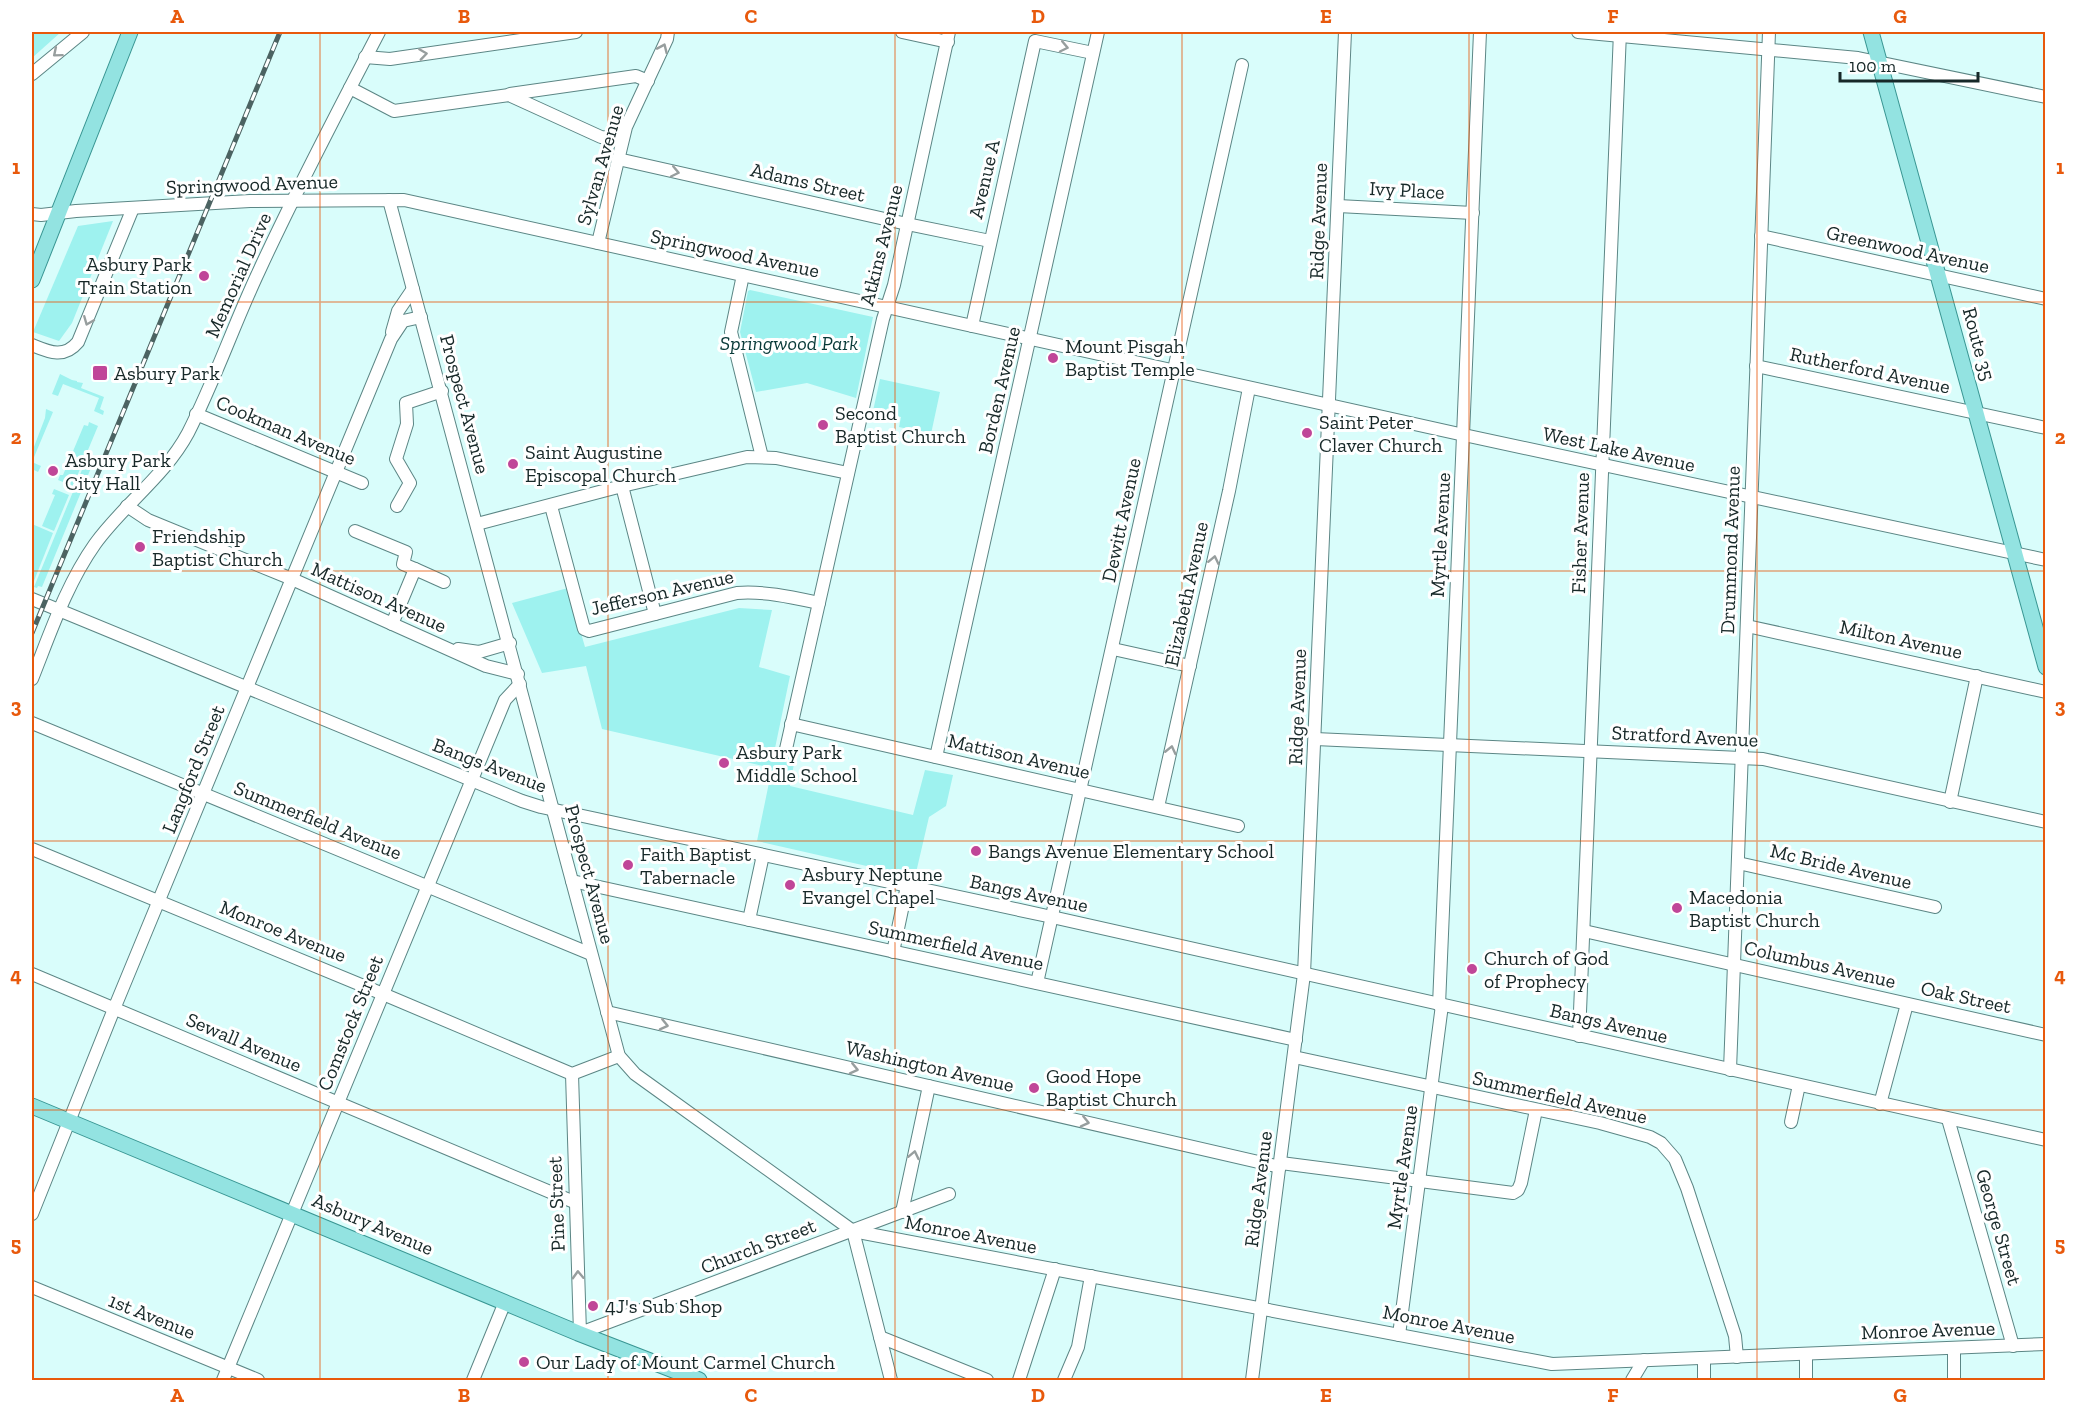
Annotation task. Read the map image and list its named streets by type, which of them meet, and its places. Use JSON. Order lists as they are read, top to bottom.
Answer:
{
  "streets": {
    "main road": ["Route 35", "Asbury Avenue"],
    "street": [
      "Sylvan Avenue",
      "Avenue A",
      "Adams Street",
      "Springwood Avenue",
      "Ivy Place",
      "Ridge Avenue",
      "Atkins Avenue",
      "Greenwood Avenue",
      "Memorial Drive",
      "Rutherford Avenue",
      "Borden Avenue",
      "Prospect Avenue",
      "Cookman Avenue",
      "West Lake Avenue",
      "Dewitt Avenue",
      "Fisher Avenue",
      "Myrtle Avenue",
      "Drummond Avenue",
      "Jefferson Avenue",
      "Elizabeth Avenue",
      "Mattison Avenue",
      "Milton Avenue",
      "Stratford Avenue",
      "Bangs Avenue",
      "Langford Street",
      "Summerfield Avenue",
      "Mc Bride Avenue",
      "Monroe Avenue",
      "Columbus Avenue",
      "Oak Street",
      "Comstock Street",
      "Sewall Avenue",
      "Washington Avenue",
      "Pine Street",
      "George Street",
      "Church Street",
      "1st Avenue"
    ]
  },
  "crossings": [
    ["Sylvan Avenue", "Adams Street"],
    ["Sylvan Avenue", "Springwood Avenue"],
    ["Avenue A", "Adams Street"],
    ["Avenue A", "Springwood Avenue"],
    ["Avenue A", "Borden Avenue"],
    ["Adams Street", "Atkins Avenue"],
    ["Springwood Avenue", "Ridge Avenue"],
    ["Springwood Avenue", "Atkins Avenue"],
    ["Springwood Avenue", "Memorial Drive"],
    ["Springwood Avenue", "Borden Avenue"],
    ["Springwood Avenue", "Prospect Avenue"],
    ["Springwood Avenue", "West Lake Avenue"],
    ["Springwood Avenue", "Dewitt Avenue"],
    ["Springwood Avenue", "Elizabeth Avenue"],
    ["Ivy Place", "Ridge Avenue"],
    ["Ivy Place", "Myrtle Avenue"],
    ["Ridge Avenue", "Stratford Avenue"],
    ["Ridge Avenue", "Bangs Avenue"],
    ["Ridge Avenue", "Summerfield Avenue"],
    ["Ridge Avenue", "Monroe Avenue"],
    ["Ridge Avenue", "Washington Avenue"],
    ["Atkins Avenue", "Jefferson Avenue"],
    ["Atkins Avenue", "Mattison Avenue"],
    ["Greenwood Avenue", "Route 35"],
    ["Greenwood Avenue", "Drummond Avenue"],
    ["Memorial Drive", "Cookman Avenue"],
    ["Memorial Drive", "Mattison Avenue"],
    ["Memorial Drive", "Bangs Avenue"],
    ["Route 35", "Rutherford Avenue"],
    ["Route 35", "West Lake Avenue"],
    ["Rutherford Avenue", "Drummond Avenue"],
    ["Borden Avenue", "Mattison Avenue"],
    ["Prospect Avenue", "Mattison Avenue"],
    ["Prospect Avenue", "Bangs Avenue"],
    ["Prospect Avenue", "Langford Street"],
    ["Prospect Avenue", "Summerfield Avenue"],
    ["Prospect Avenue", "Monroe Avenue"],
    ["Prospect Avenue", "Comstock Street"],
    ["Prospect Avenue", "Washington Avenue"],
    ["Prospect Avenue", "Church Street"],
    ["Cookman Avenue", "Langford Street"],
    ["West Lake Avenue", "Fisher Avenue"],
    ["West Lake Avenue", "Myrtle Avenue"],
    ["West Lake Avenue", "Drummond Avenue"],
    ["Dewitt Avenue", "Mattison Avenue"],
    ["Dewitt Avenue", "Bangs Avenue"],
    ["Dewitt Avenue", "Summerfield Avenue"],
    ["Fisher Avenue", "Stratford Avenue"],
    ["Fisher Avenue", "Bangs Avenue"],
    ["Fisher Avenue", "Columbus Avenue"],
    ["Myrtle Avenue", "Stratford Avenue"],
    ["Myrtle Avenue", "Bangs Avenue"],
    ["Myrtle Avenue", "Summerfield Avenue"],
    ["Myrtle Avenue", "Monroe Avenue"],
    ["Myrtle Avenue", "Washington Avenue"],
    ["Drummond Avenue", "Milton Avenue"],
    ["Drummond Avenue", "Stratford Avenue"],
    ["Drummond Avenue", "Bangs Avenue"],
    ["Drummond Avenue", "Mc Bride Avenue"],
    ["Drummond Avenue", "Columbus Avenue"],
    ["Elizabeth Avenue", "Mattison Avenue"],
    ["Mattison Avenue", "Langford Street"],
    ["Mattison Avenue", "Comstock Street"],
    ["Bangs Avenue", "Langford Street"],
    ["Bangs Avenue", "Oak Street"],
    ["Bangs Avenue", "Comstock Street"],
    ["Bangs Avenue", "George Street"],
    ["Langford Street", "Summerfield Avenue"],
    ["Langford Street", "Monroe Avenue"],
    ["Langford Street", "Sewall Avenue"],
    ["Langford Street", "Asbury Avenue"],
    ["Summerfield Avenue", "Monroe Avenue"],
    ["Summerfield Avenue", "Comstock Street"],
    ["Summerfield Avenue", "Washington Avenue"],
    ["Monroe Avenue", "Comstock Street"],
    ["Monroe Avenue", "Pine Street"],
    ["Monroe Avenue", "George Street"],
    ["Monroe Avenue", "Church Street"],
    ["Columbus Avenue", "Oak Street"],
    ["Comstock Street", "Sewall Avenue"],
    ["Comstock Street", "Asbury Avenue"],
    ["Comstock Street", "1st Avenue"],
    ["Sewall Avenue", "Pine Street"],
    ["Pine Street", "Asbury Avenue"],
    ["Pine Street", "Church Street"],
    ["Asbury Avenue", "Church Street"]
  ],
  "one_way": [
    "Avenue A",
    "Adams Street",
    "Elizabeth Avenue",
    "Washington Avenue",
    "Pine Street"
  ],
  "parks": ["Springwood Park"],
  "places": {
    "other": [
      "Asbury Park Train Station",
      "Mount Pisgah Baptist Temple",
      "Second Baptist Church",
      "Saint Peter Claver Church",
      "Saint Augustine Episcopal Church",
      "Asbury Park City Hall",
      "Friendship Baptist Church",
      "Asbury Park Middle School",
      "Bangs Avenue Elementary School",
      "Faith Baptist Tabernacle",
      "Asbury Neptune Evangel Chapel",
      "Macedonia Baptist Church",
      "Church of God of Prophecy",
      "Good Hope Baptist Church",
      "4J's Sub Shop",
      "Our Lady of Mount Carmel Church"
    ],
    "transit": ["Asbury Park"]
  },
  "scale_bar": "100 m",
  "grid": {
    "columns": [
      "A",
      "B",
      "C",
      "D",
      "E",
      "F",
      "G"
    ],
    "rows": [
      "1",
      "2",
      "3",
      "4",
      "5"
    ]
  }
}
